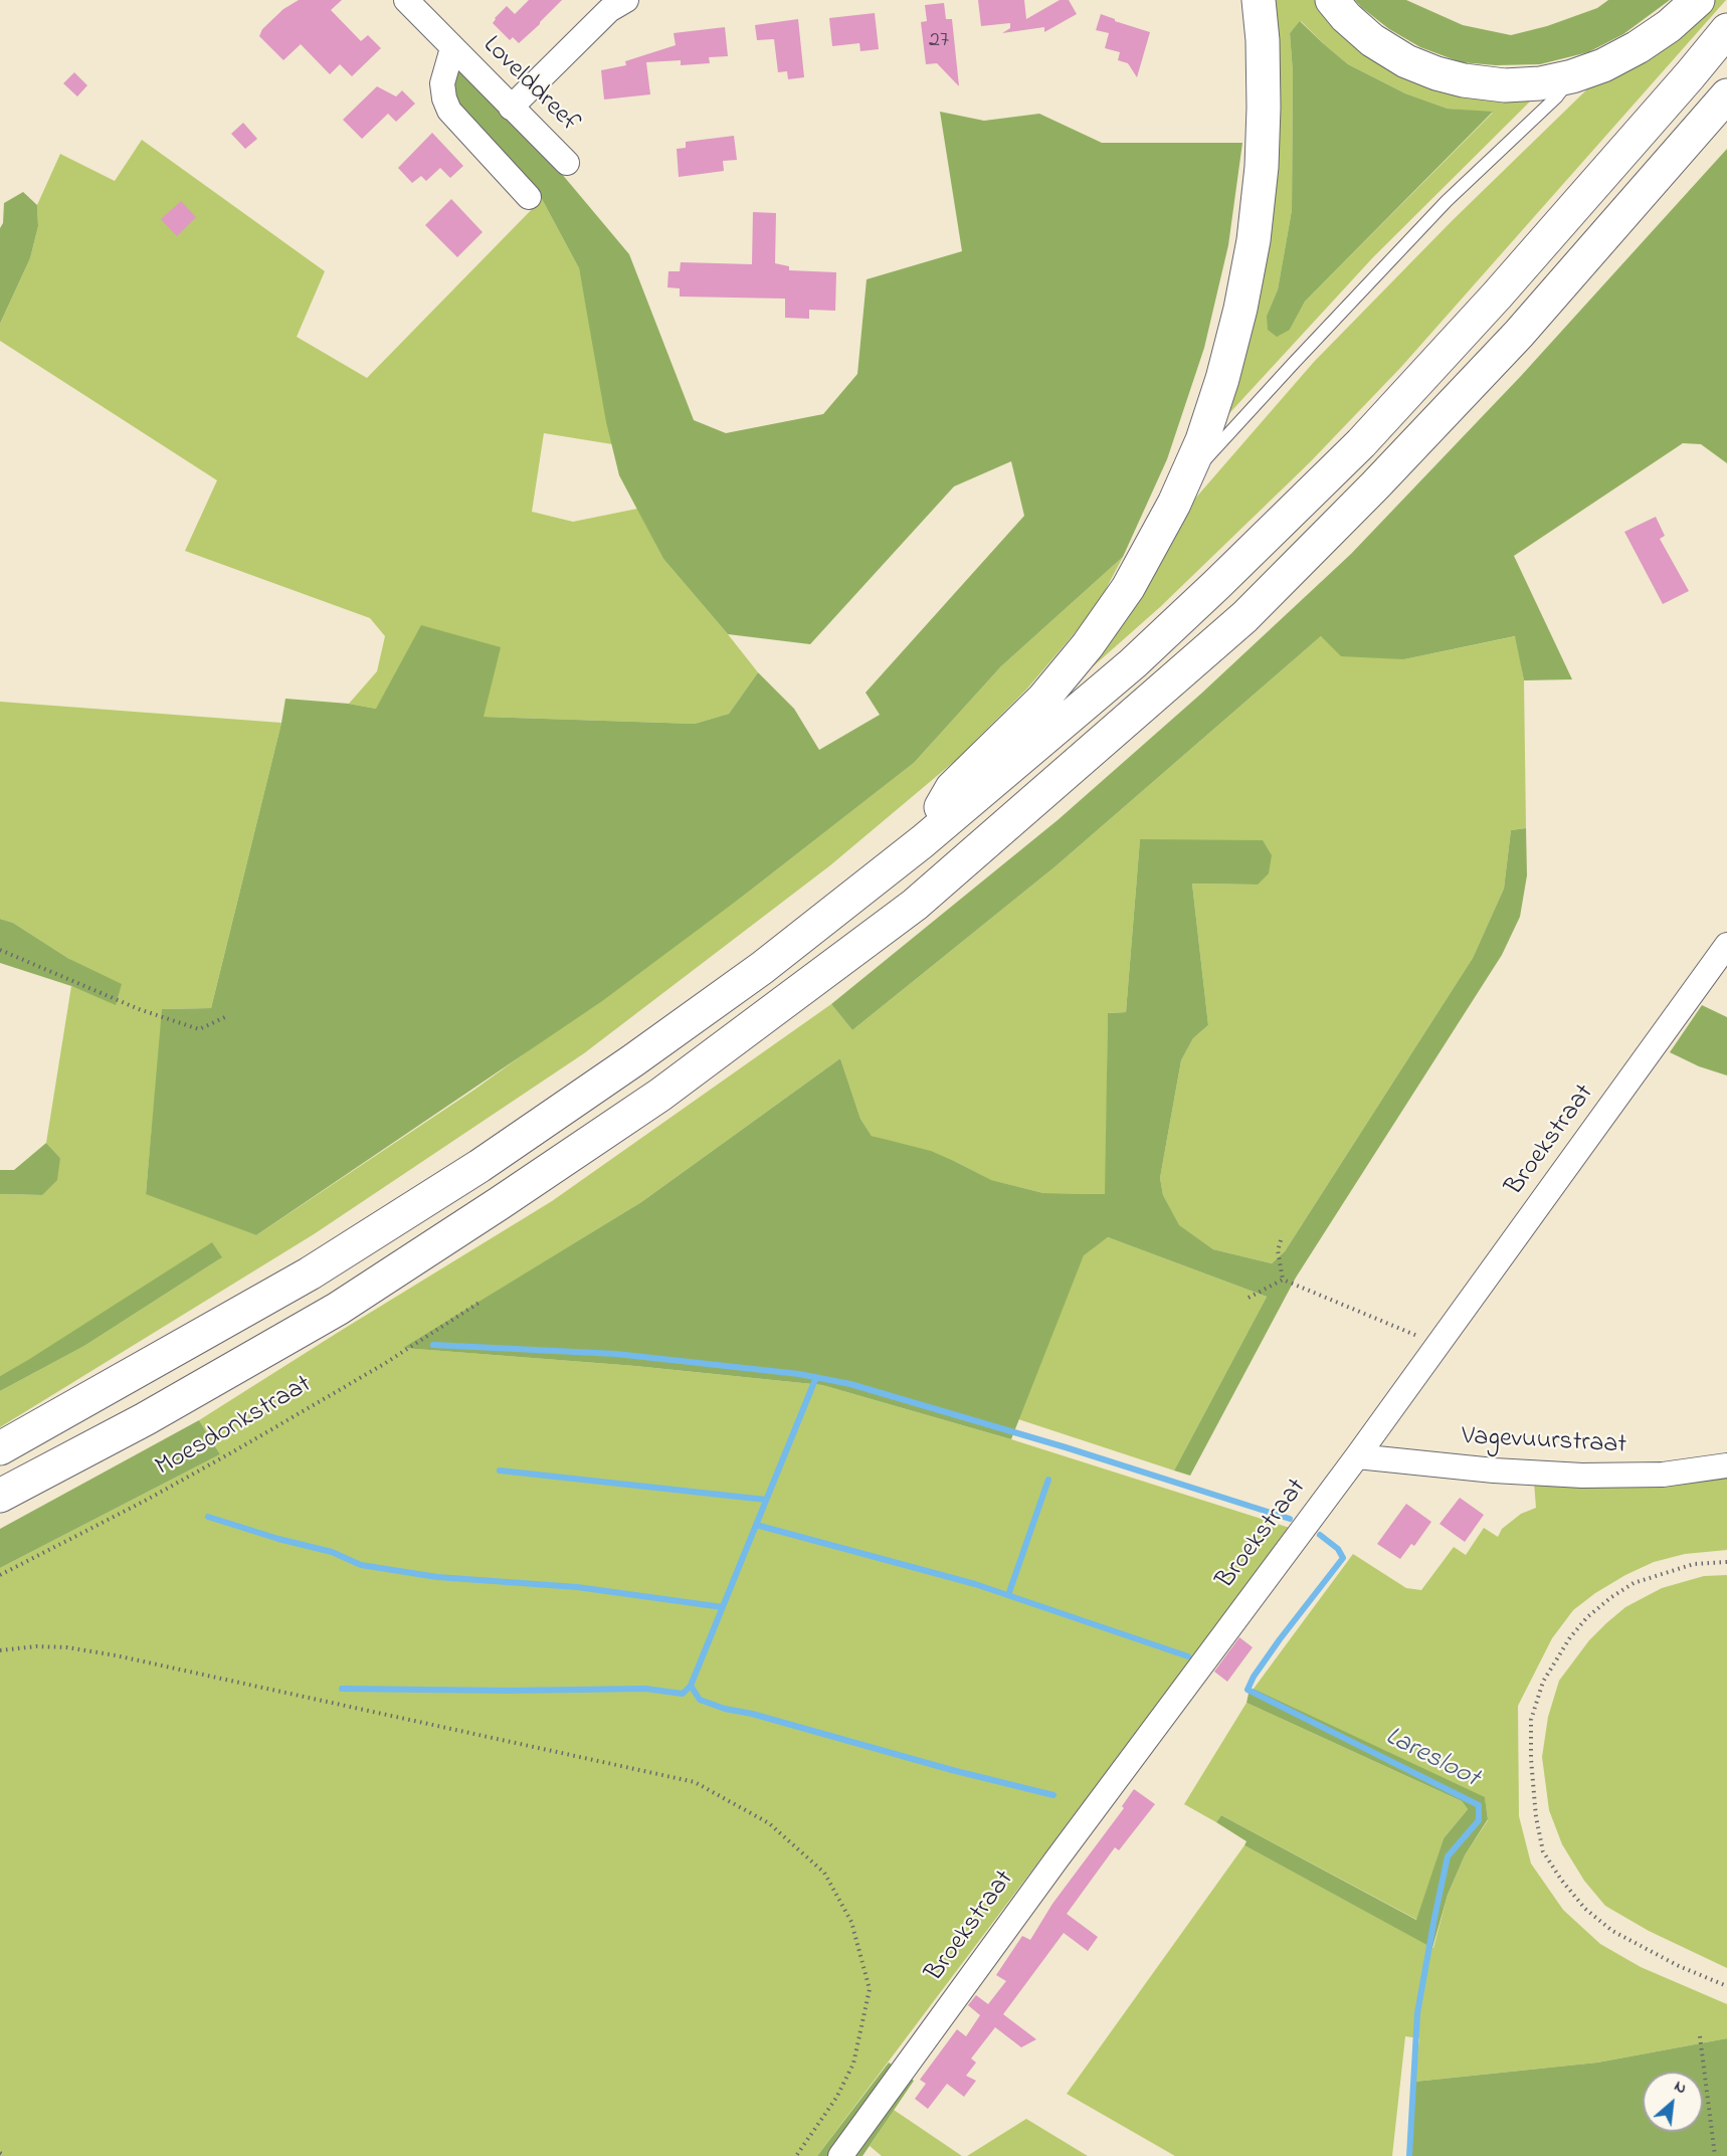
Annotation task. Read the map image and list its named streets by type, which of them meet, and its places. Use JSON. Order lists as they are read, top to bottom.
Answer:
{
  "streets": {
    "street": ["Lovelddreef", "Broekstraat", "Vagevuurstraat"],
    "path": ["Moesdonkstraat"]
  },
  "crossings": [
    ["Broekstraat", "Vagevuurstraat"]
  ],
  "water": ["Laresloot"],
  "house_numbers": ["27"],
  "north": "top right"
}
